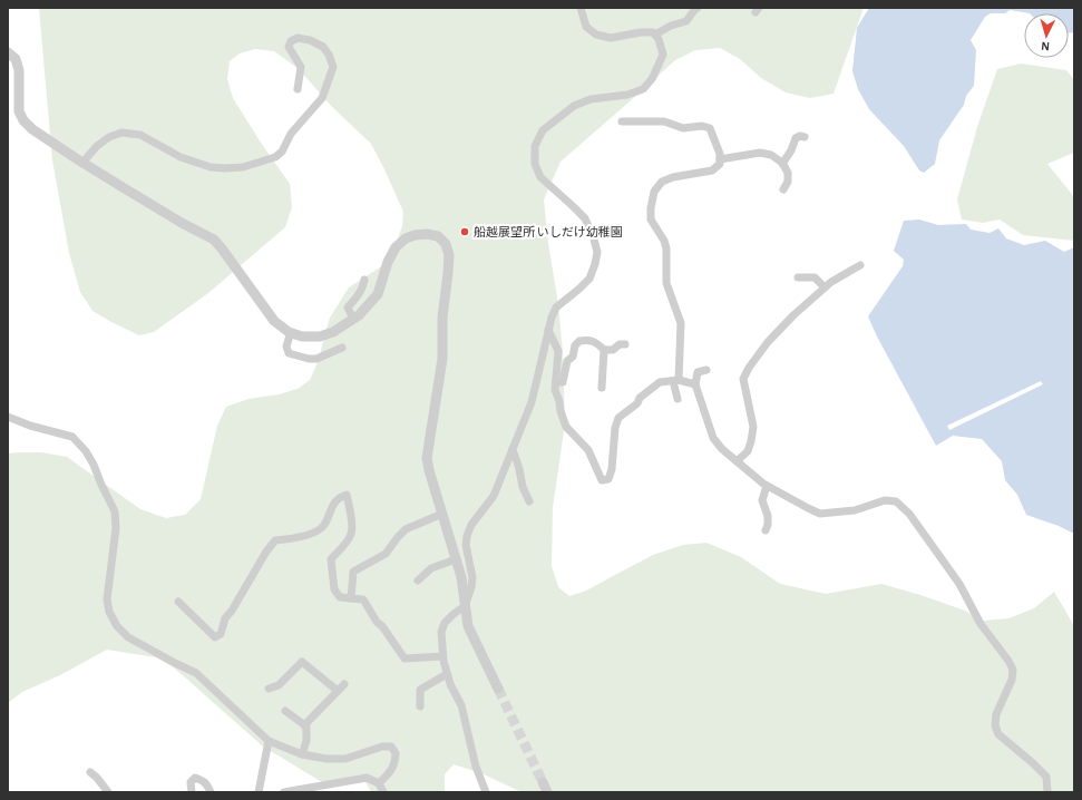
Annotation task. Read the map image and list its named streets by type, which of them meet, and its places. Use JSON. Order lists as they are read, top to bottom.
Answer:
{
  "places": ["船越展望所 いしだけ幼稚園"],
  "north": "bottom"
}
